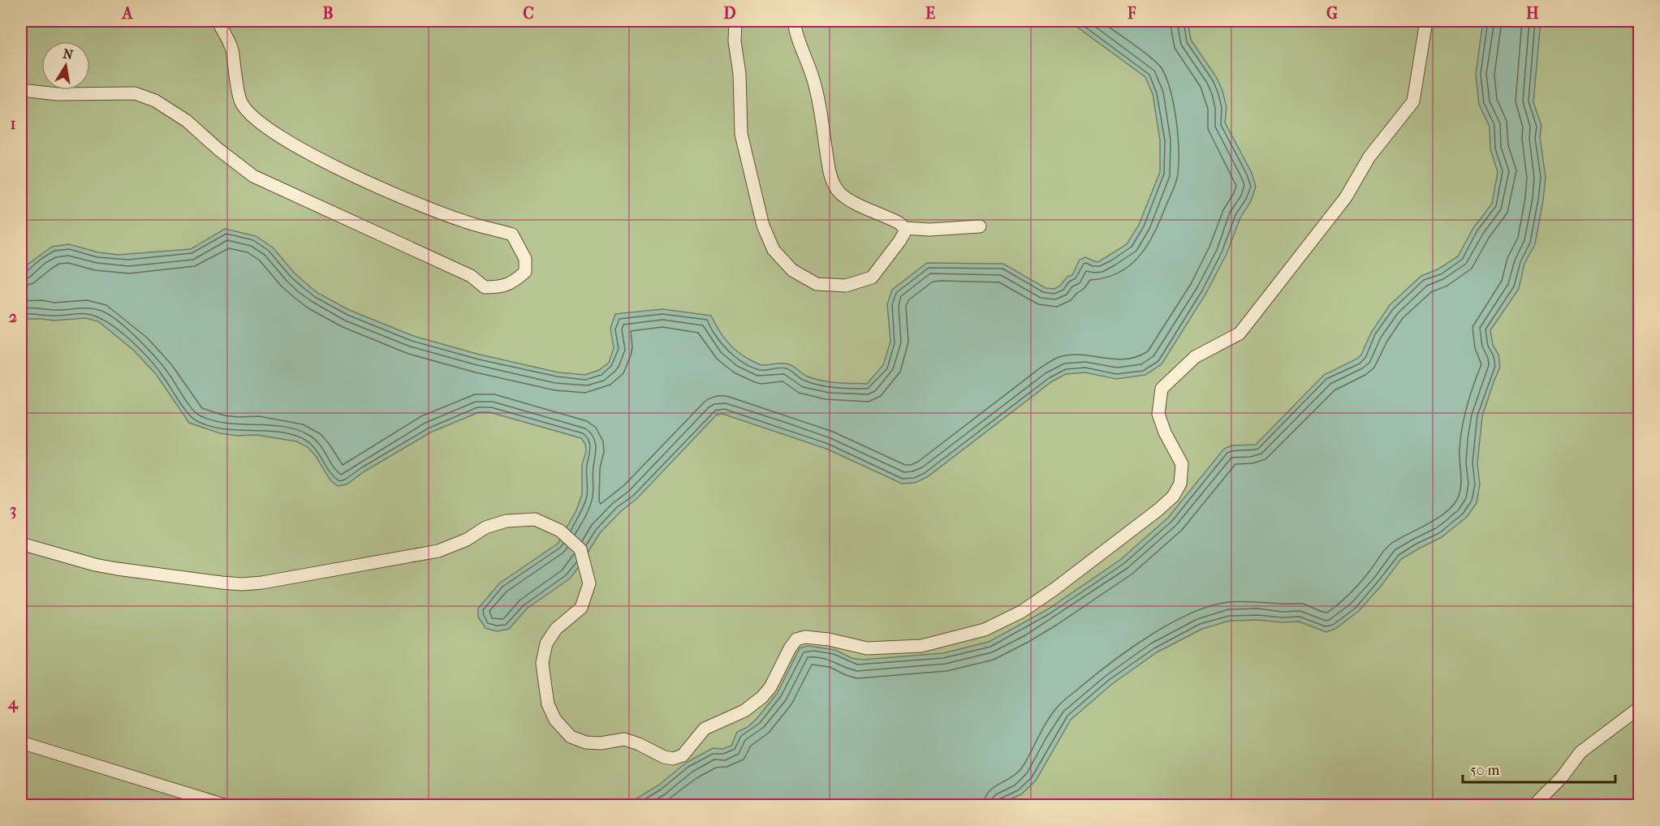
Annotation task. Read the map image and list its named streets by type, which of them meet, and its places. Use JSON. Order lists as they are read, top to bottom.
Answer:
{
  "scale_bar": "50 m",
  "north": "top",
  "grid": {
    "columns": [
      "A",
      "B",
      "C",
      "D",
      "E",
      "F",
      "G",
      "H"
    ],
    "rows": [
      "1",
      "2",
      "3",
      "4"
    ]
  }
}
